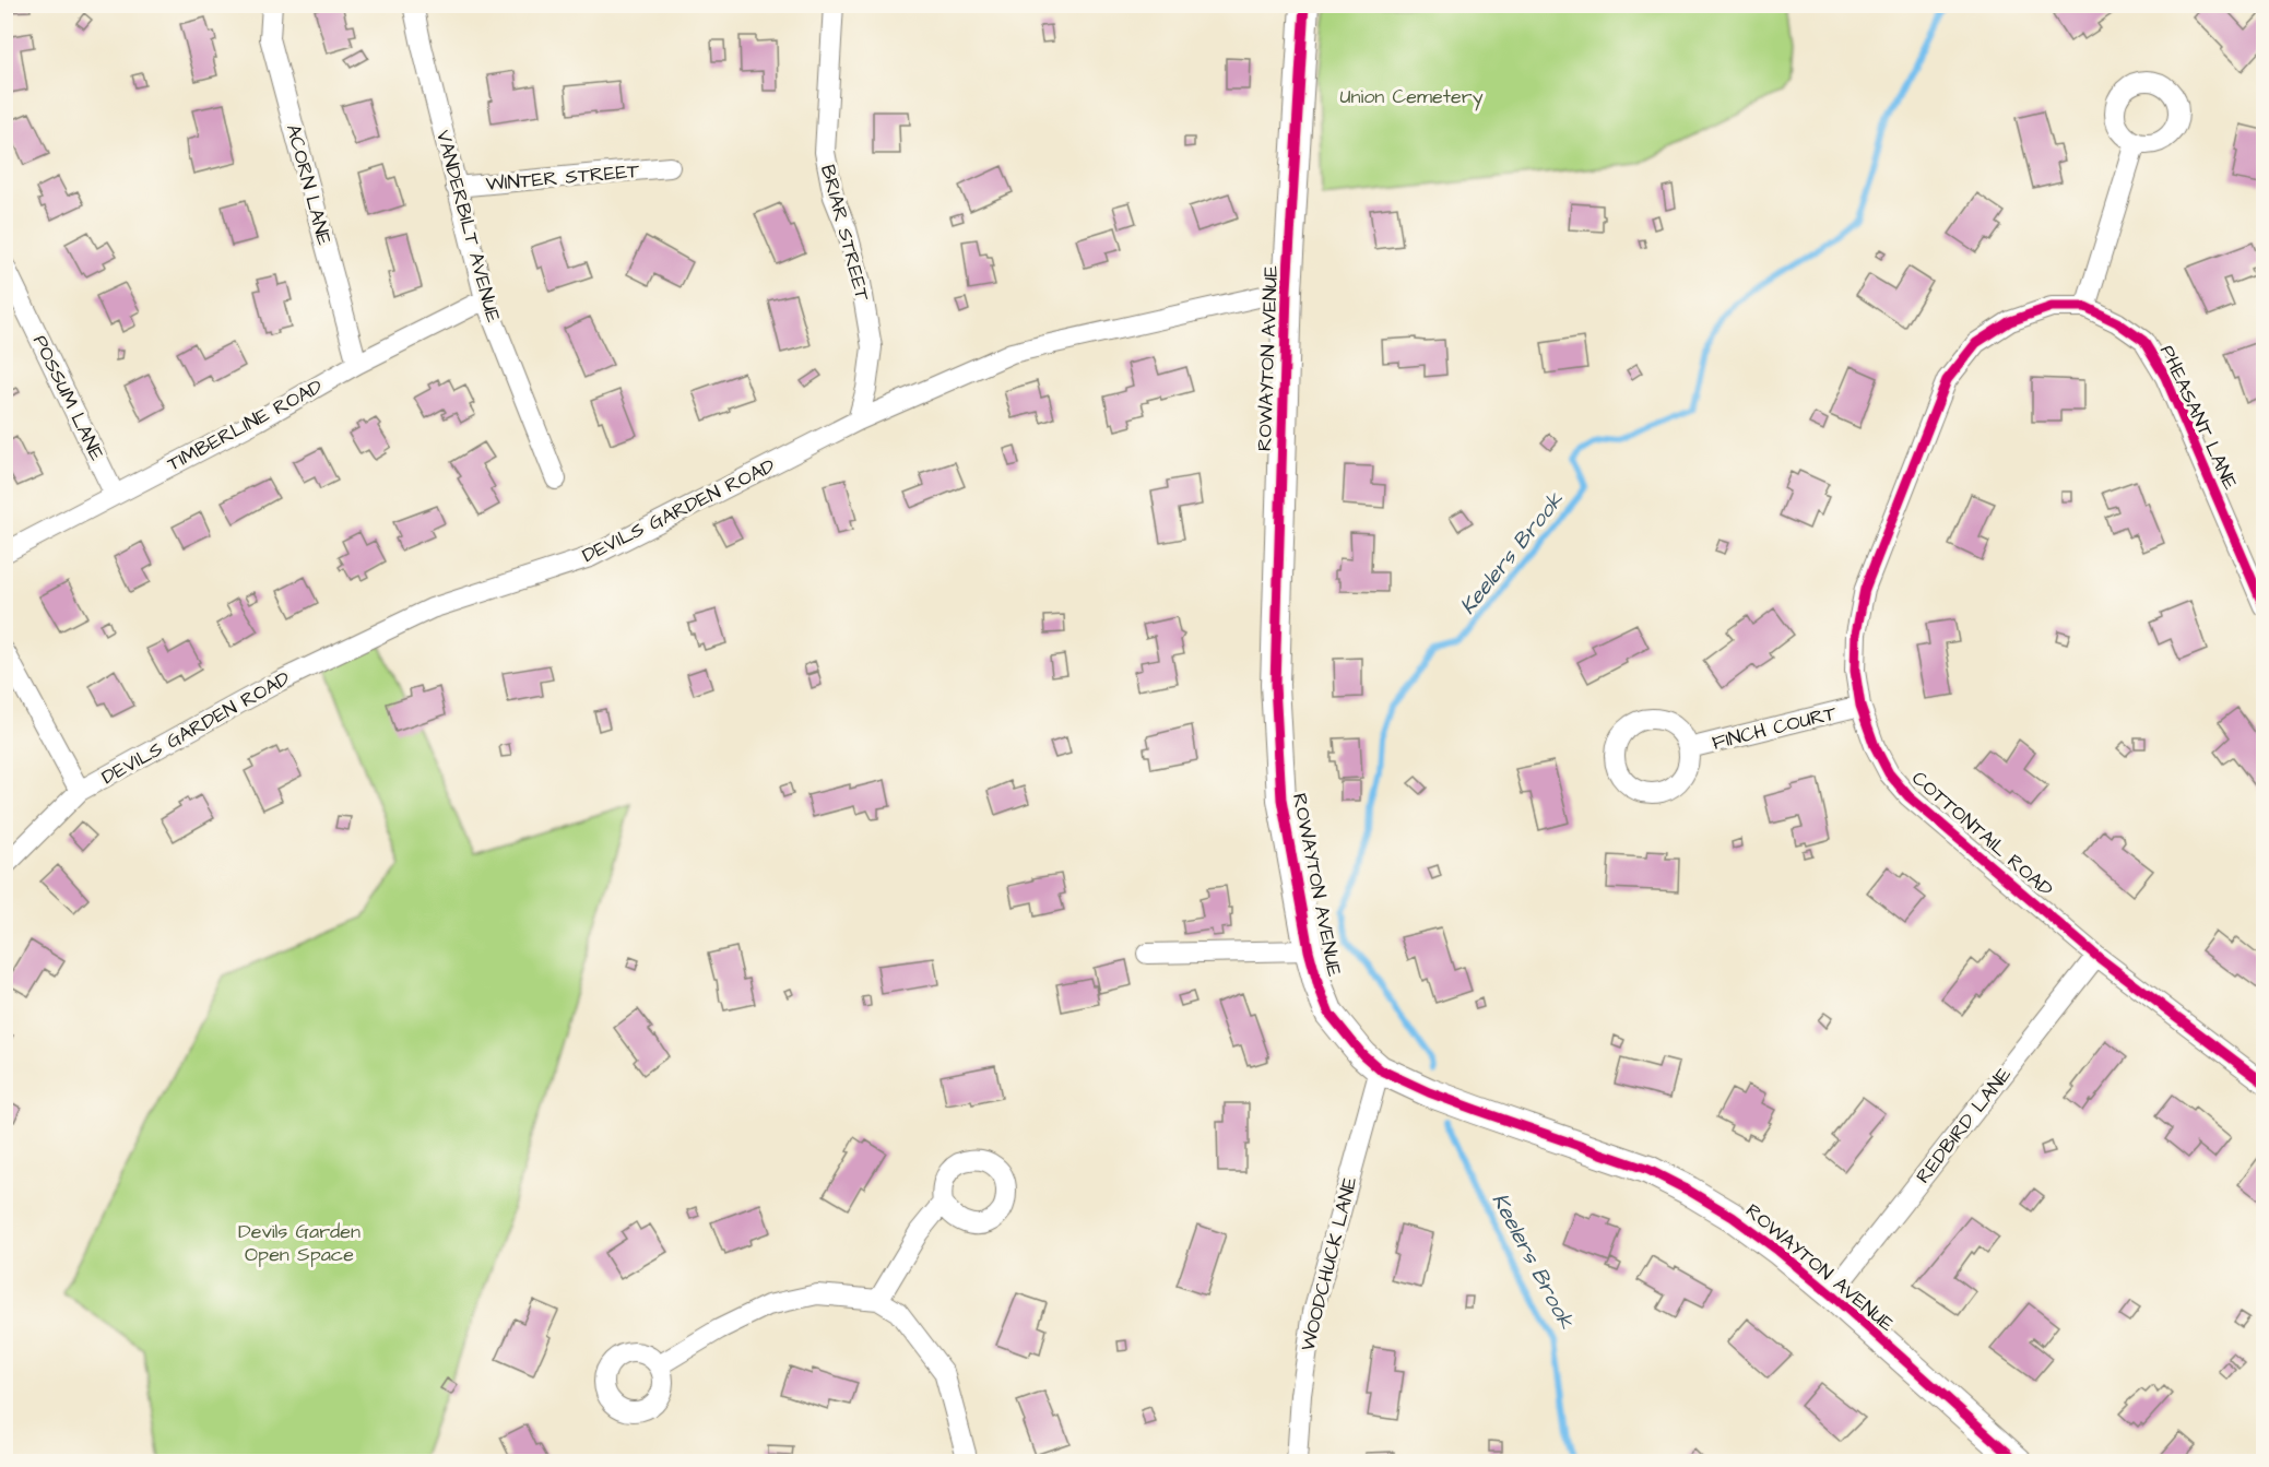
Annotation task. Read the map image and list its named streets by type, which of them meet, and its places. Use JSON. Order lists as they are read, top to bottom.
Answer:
{
  "streets": {
    "street": [
      "WINTER STREET",
      "ACORN LANE",
      "VANDERBILT AVENUE",
      "BRIAR STREET",
      "ROWAYTON AVENUE",
      "POSSUM LANE",
      "PHEASANT LANE",
      "TIMBERLINE ROAD",
      "DEVILS GARDEN ROAD",
      "FINCH COURT",
      "COTTONTAIL ROAD",
      "REDBIRD LANE",
      "WOODCHUCK LANE"
    ]
  },
  "crossings": [
    ["WINTER STREET", "VANDERBILT AVENUE"],
    ["ACORN LANE", "TIMBERLINE ROAD"],
    ["VANDERBILT AVENUE", "TIMBERLINE ROAD"],
    ["BRIAR STREET", "DEVILS GARDEN ROAD"],
    ["ROWAYTON AVENUE", "DEVILS GARDEN ROAD"],
    ["ROWAYTON AVENUE", "REDBIRD LANE"],
    ["ROWAYTON AVENUE", "WOODCHUCK LANE"],
    ["POSSUM LANE", "TIMBERLINE ROAD"],
    ["PHEASANT LANE", "COTTONTAIL ROAD"],
    ["FINCH COURT", "COTTONTAIL ROAD"],
    ["COTTONTAIL ROAD", "REDBIRD LANE"]
  ],
  "water": ["Keelers Brook"],
  "parks": ["Union Cemetery", "Devils Garden Open Space"]
}
